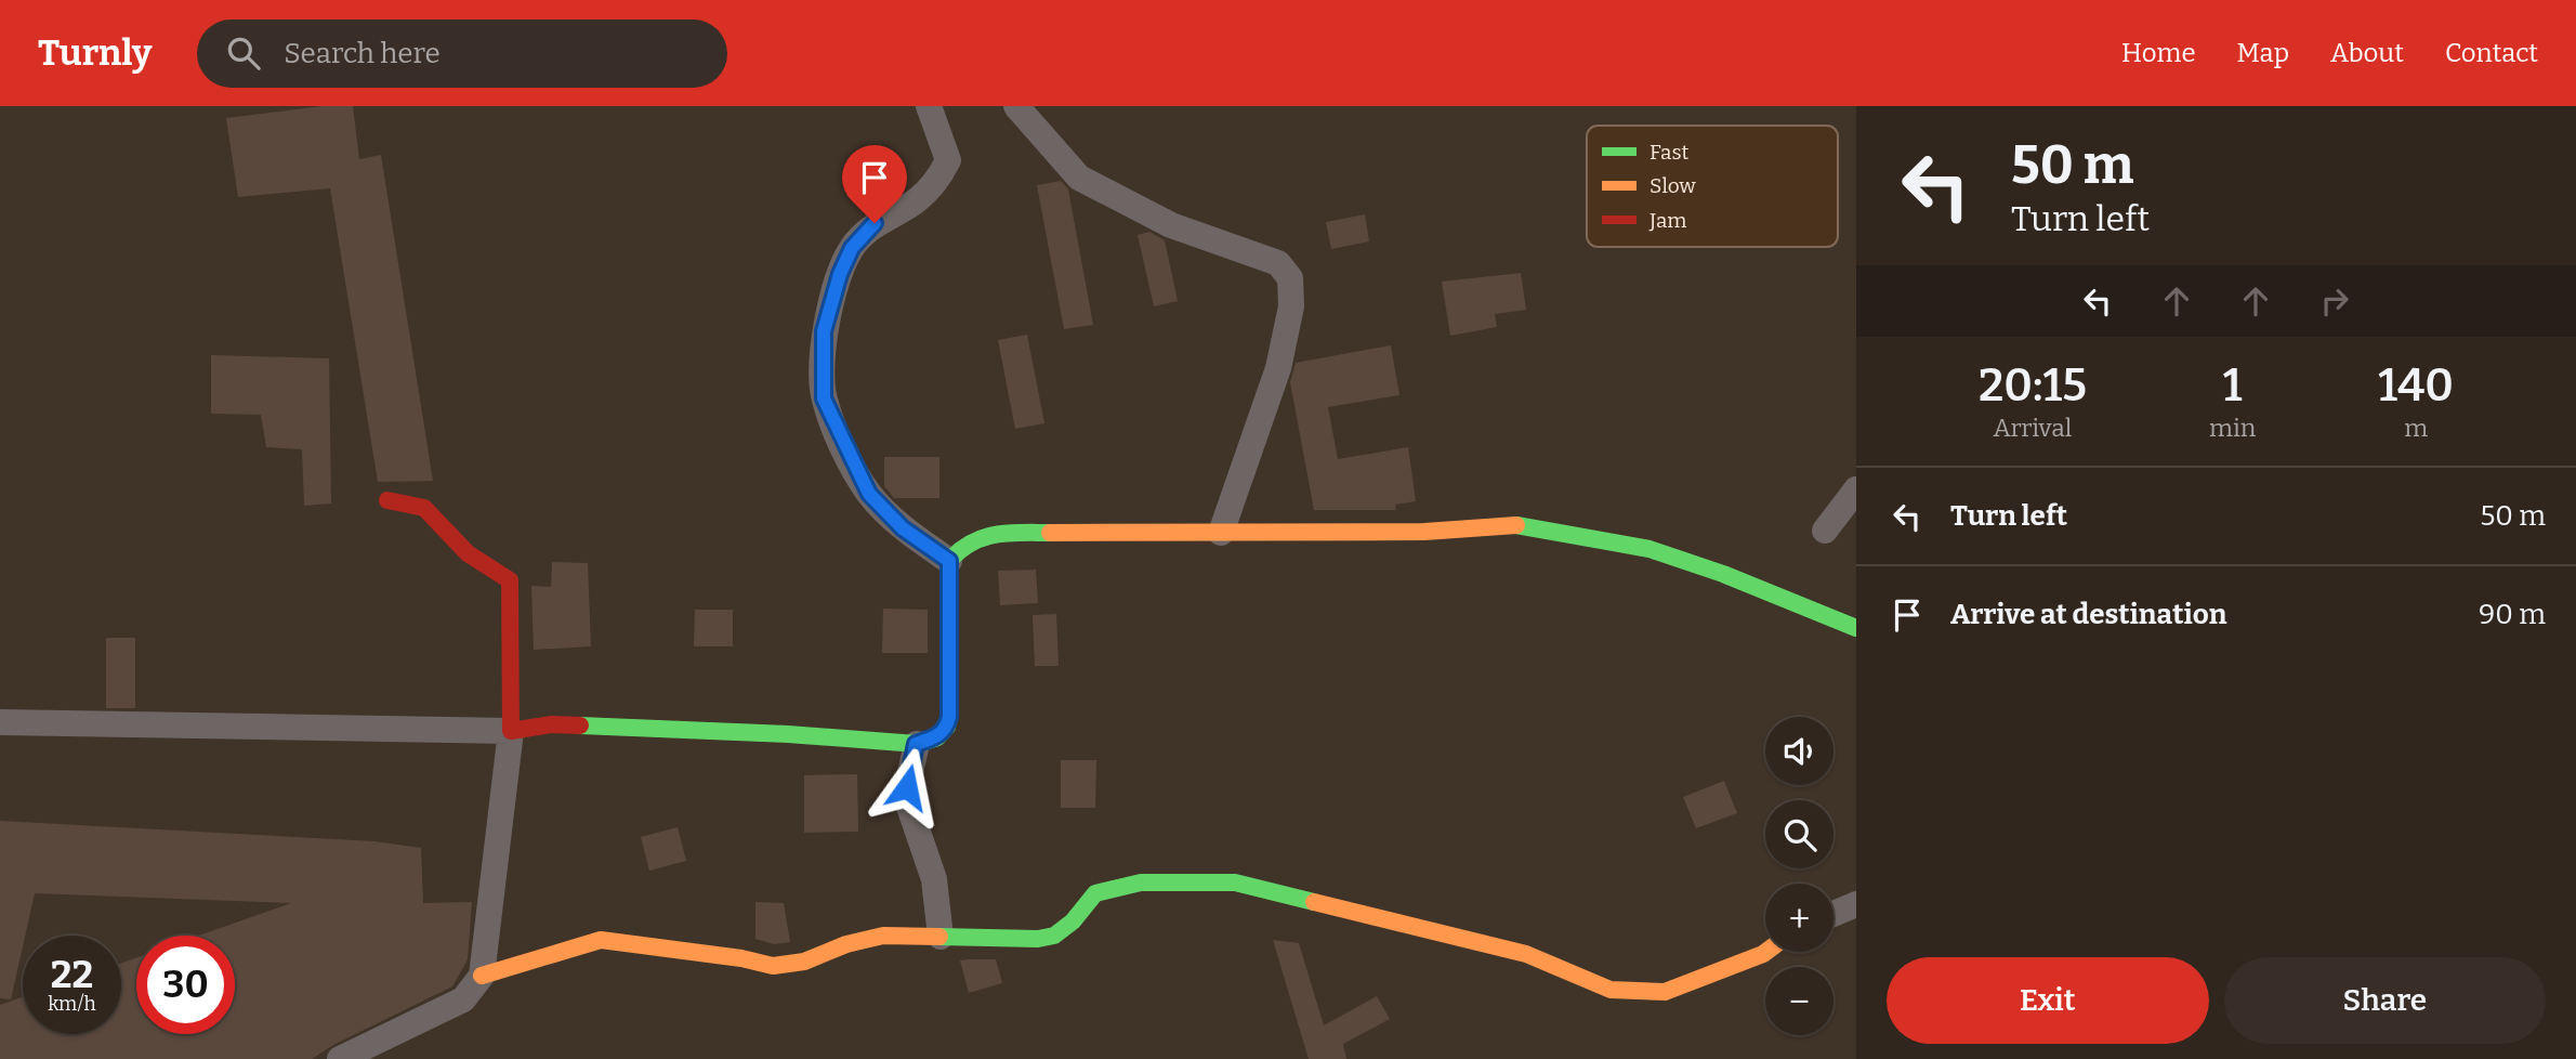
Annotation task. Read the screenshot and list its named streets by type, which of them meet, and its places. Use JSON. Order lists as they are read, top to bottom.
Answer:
{
  "legend": ["Fast", "Slow", "Jam"],
  "page": {
    "header": "Turnly",
    "search": "Search here",
    "nav": [
      "Home",
      "Map",
      "About",
      "Contact"
    ],
    "turn": ["50 m", "Turn left"],
    "eta": [
      "20:15",
      "Arrival",
      "1",
      "min",
      "140",
      "m"
    ],
    "list": [
      {
        "name": "Turn left",
        "value": "50 m"
      },
      {
        "name": "Arrive at destination",
        "value": "90 m"
      }
    ],
    "map_buttons": ["+", "−"],
    "speed": "22 km/h",
    "limit": "30",
    "buttons": ["Exit", "Share"]
  }
}
